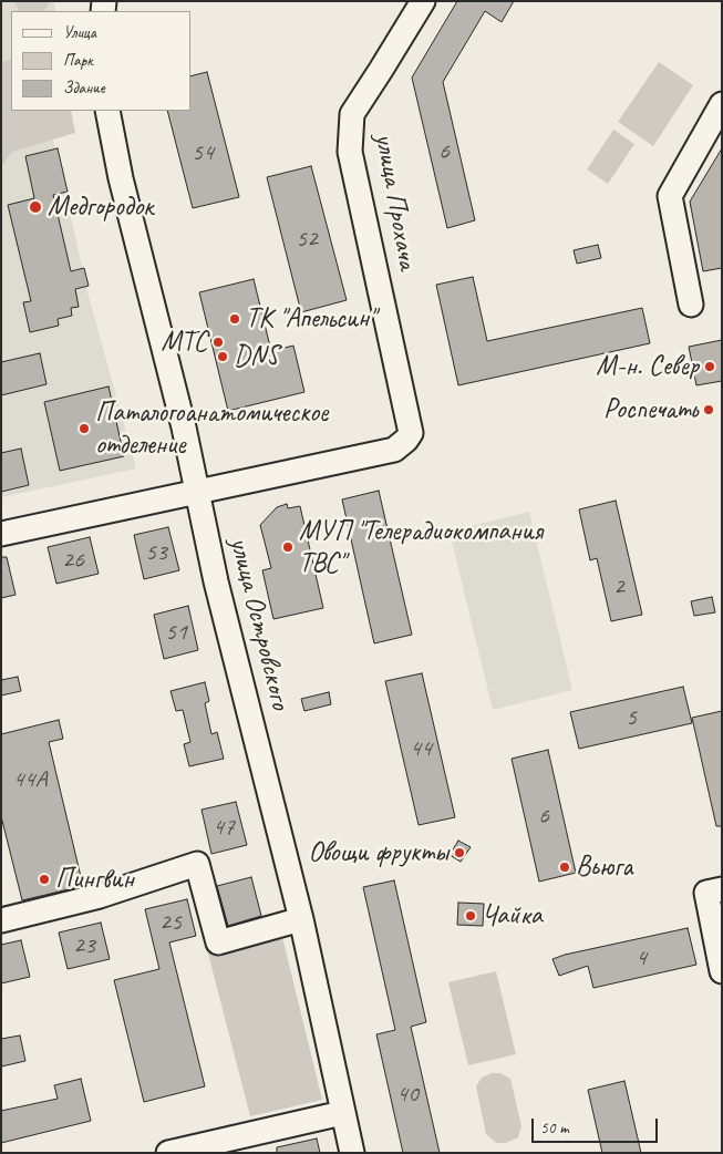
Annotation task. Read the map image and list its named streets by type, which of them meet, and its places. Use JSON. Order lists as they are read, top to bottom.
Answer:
{
  "streets": {
    "street": ["улица Прохача", "улица Островского"]
  },
  "crossings": [
    ["улица Прохача", "улица Островского"]
  ],
  "places": [
    "Медгородок",
    "ТК \"Апельсин\"",
    "МТС",
    "DNS",
    "М-н. Север",
    "Роспечать",
    "Паталогоанатомическое отделение",
    "МУП \"Телерадиокомпания ТВС\"",
    "Овощи фрукты",
    "Вьюга",
    "Пингвин",
    "Чайка"
  ],
  "house_numbers": [
    "6",
    "54",
    "52",
    "53",
    "26",
    "2",
    "51",
    "5",
    "44",
    "44А",
    "6",
    "47",
    "25",
    "23",
    "4",
    "40"
  ],
  "legend": ["Улица", "Парк", "Здание"],
  "scale_bar": "50 m"
}
